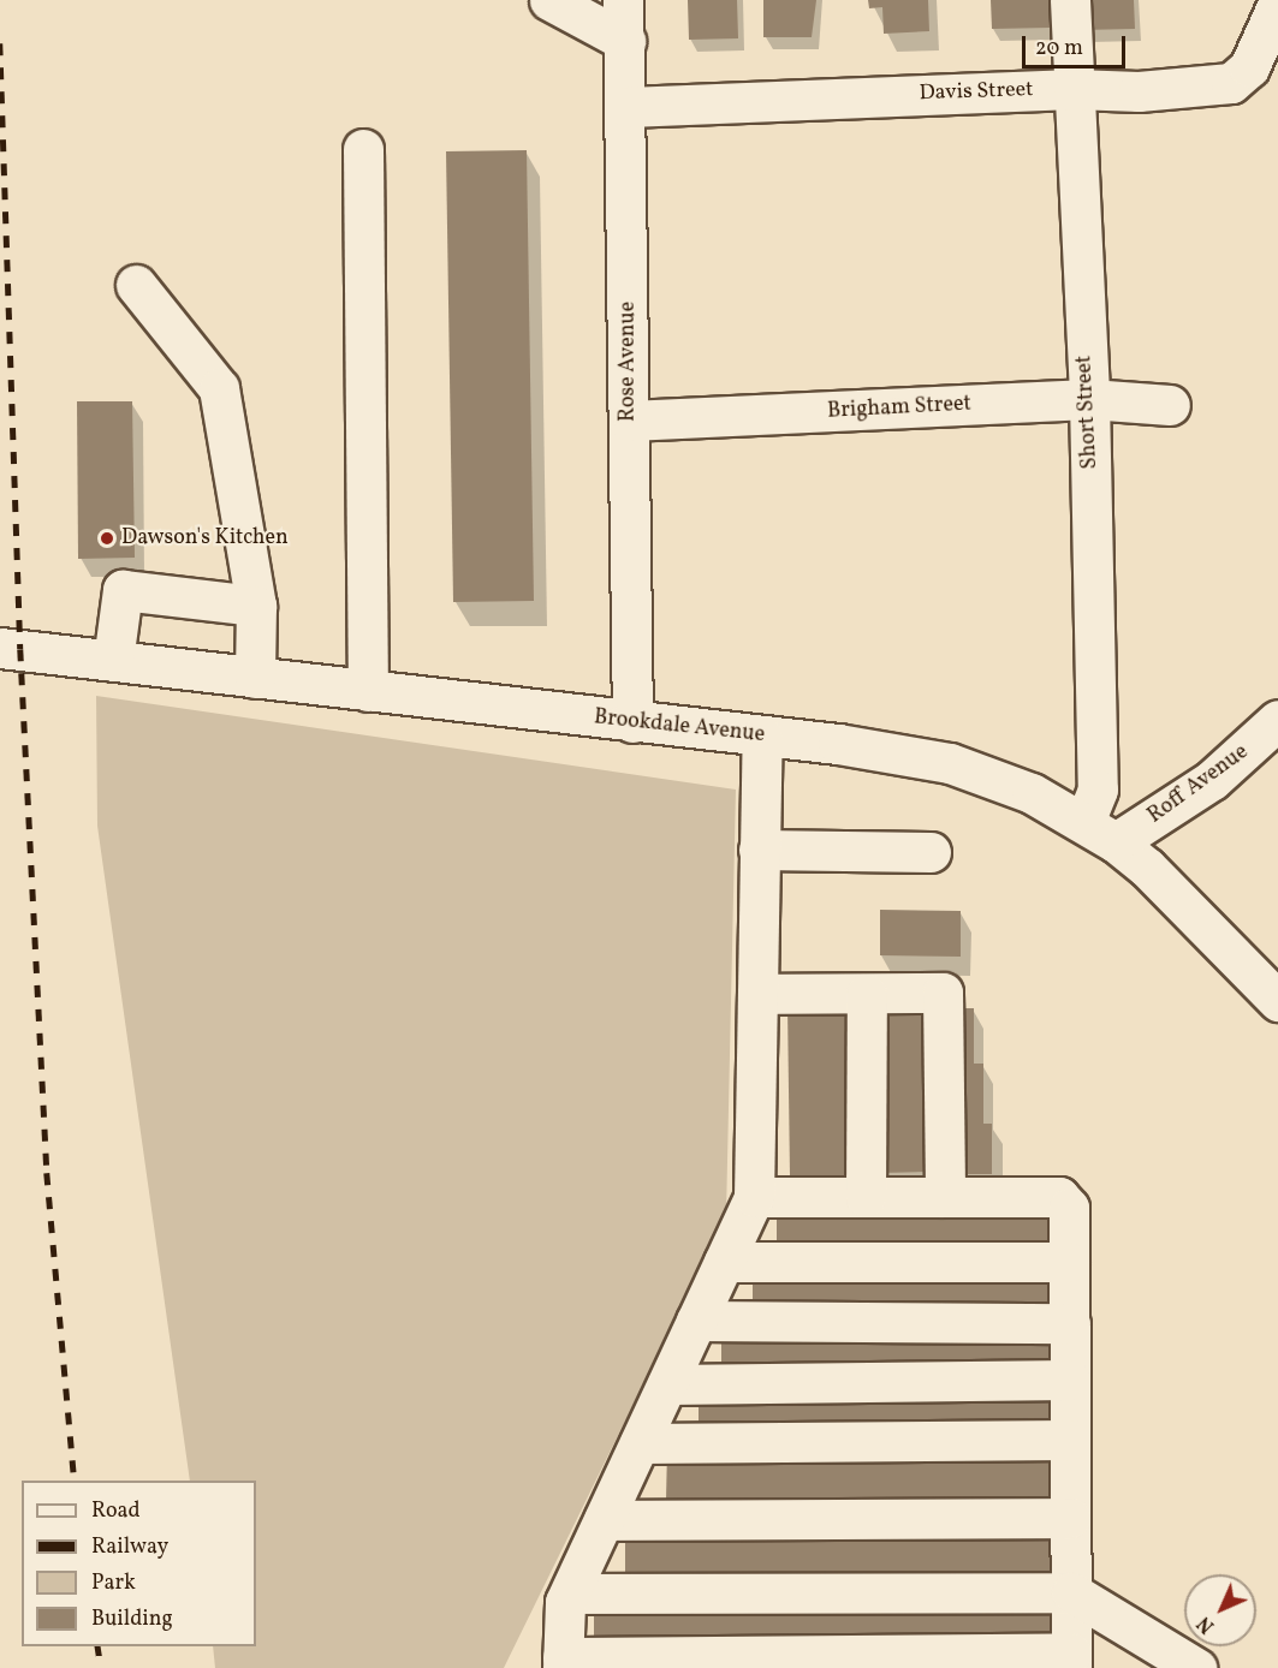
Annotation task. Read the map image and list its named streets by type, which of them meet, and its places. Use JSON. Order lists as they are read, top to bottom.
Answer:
{
  "streets": {
    "street": [
      "Davis Street",
      "Rose Avenue",
      "Brigham Street",
      "Short Street",
      "Brookdale Avenue",
      "Roff Avenue"
    ]
  },
  "crossings": [
    ["Davis Street", "Rose Avenue"],
    ["Davis Street", "Short Street"],
    ["Rose Avenue", "Brigham Street"],
    ["Rose Avenue", "Brookdale Avenue"],
    ["Brigham Street", "Short Street"],
    ["Short Street", "Brookdale Avenue"],
    ["Short Street", "Roff Avenue"],
    ["Brookdale Avenue", "Roff Avenue"]
  ],
  "places": ["Dawson's Kitchen"],
  "legend": [
    "Road",
    "Railway",
    "Park",
    "Building"
  ],
  "scale_bar": "20 m",
  "north": "bottom left"
}
